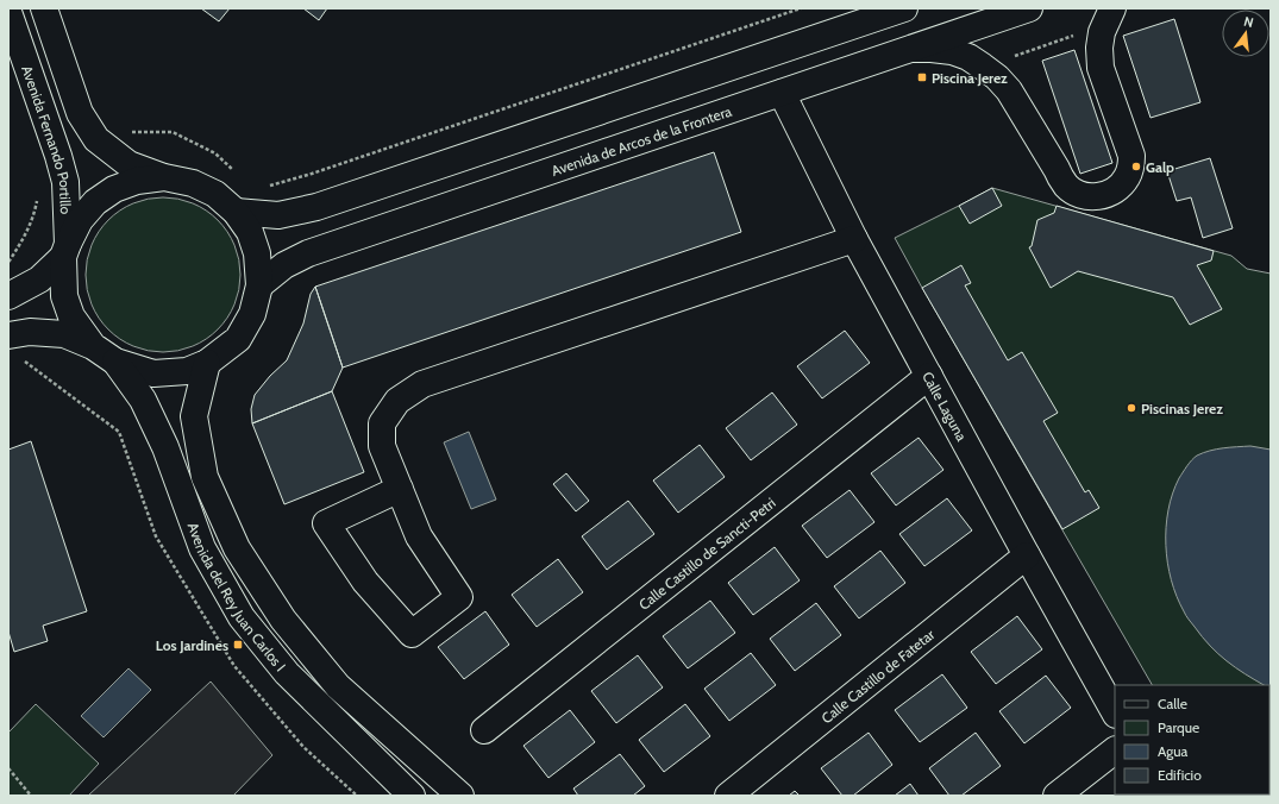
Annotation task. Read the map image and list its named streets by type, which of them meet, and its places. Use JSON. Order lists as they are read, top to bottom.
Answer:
{
  "streets": {
    "main road": [
      "Avenida Fernando Portillo",
      "Avenida de Arcos de la Frontera",
      "Calle Laguna",
      "Calle Castillo de Sancti-Petri",
      "Avenida del Rey Juan Carlos I",
      "Calle Castillo de Fatetar"
    ]
  },
  "crossings": [
    ["Avenida de Arcos de la Frontera", "Calle Laguna"],
    ["Calle Laguna", "Calle Castillo de Sancti-Petri"],
    ["Calle Laguna", "Calle Castillo de Fatetar"]
  ],
  "places": {
    "transit": ["Piscina Jerez", "Los Jardines"],
    "other": ["Galp", "Piscinas Jerez"]
  },
  "legend": [
    "Calle",
    "Parque",
    "Agua",
    "Edificio"
  ],
  "north": "top"
}
